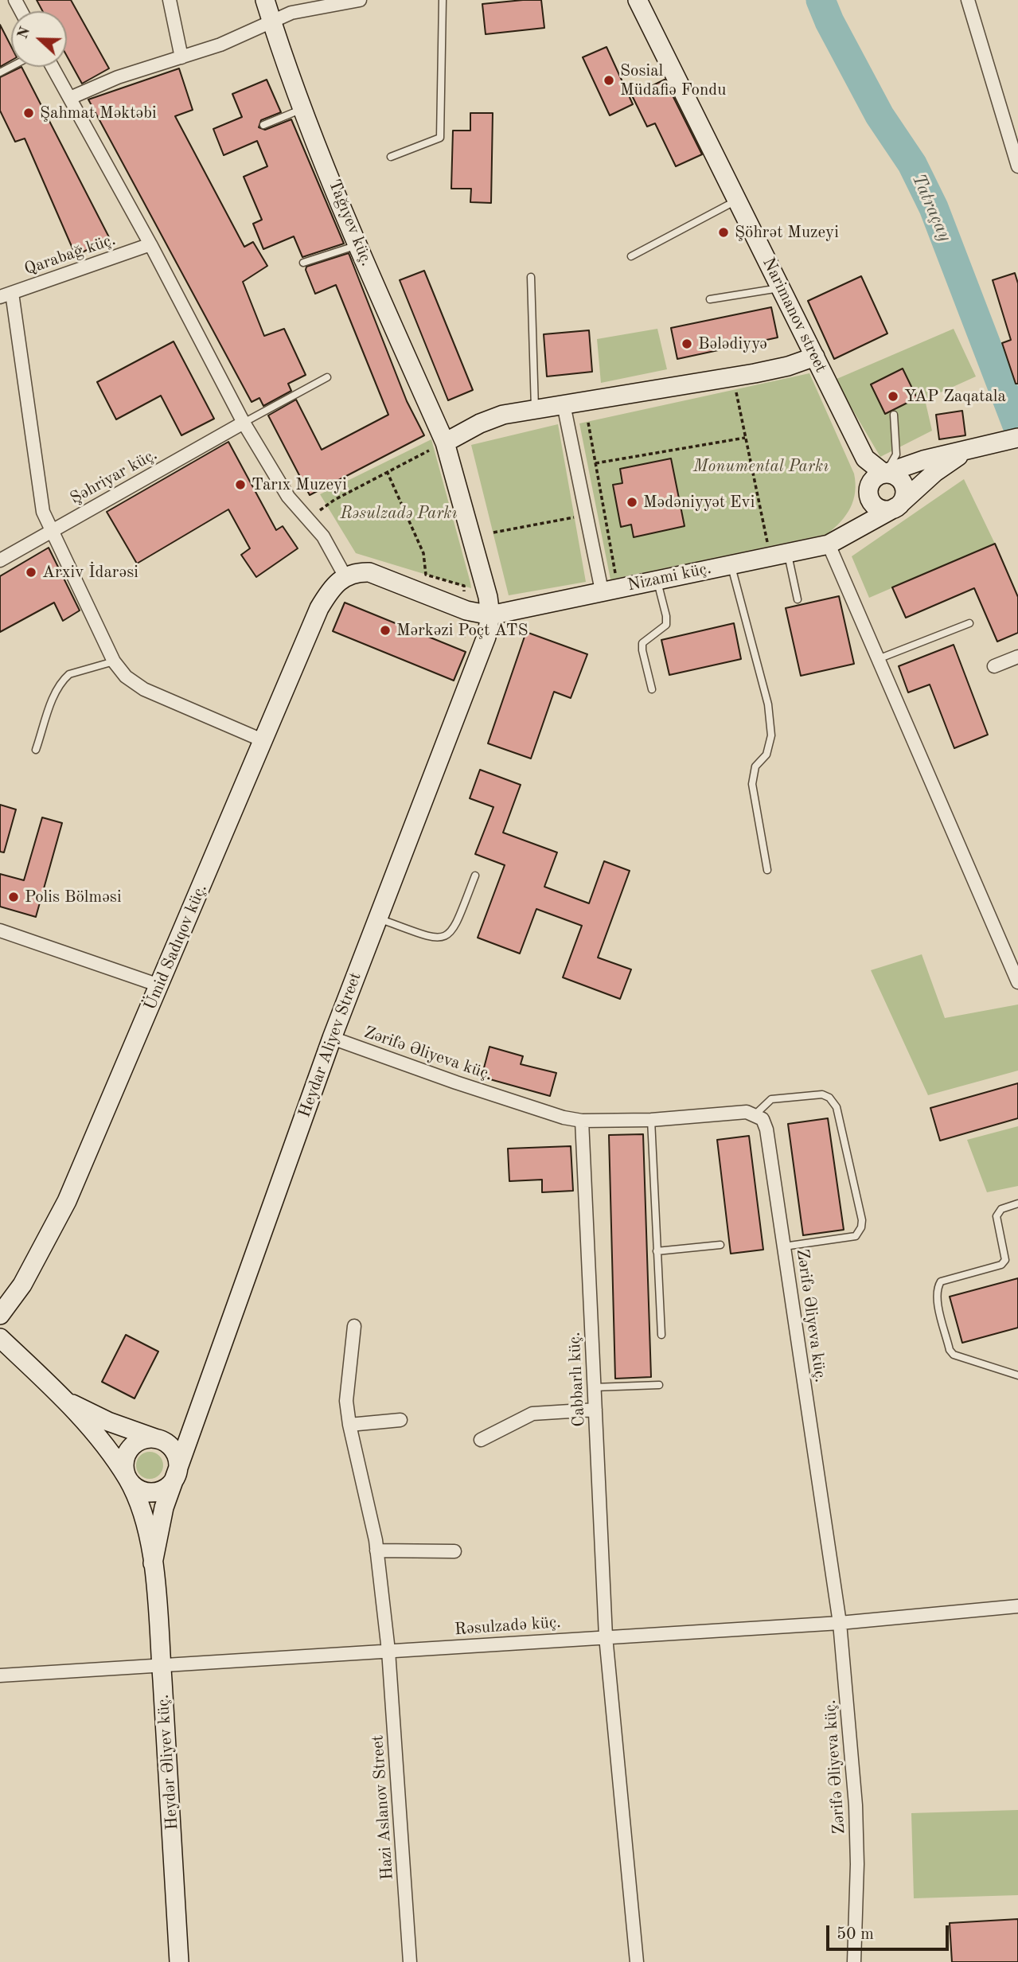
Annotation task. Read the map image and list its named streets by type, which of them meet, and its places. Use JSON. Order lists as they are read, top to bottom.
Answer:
{
  "streets": {
    "main road": [
      "Tağıyev küç.",
      "Narimanov street",
      "Nizami küç.",
      "Ümid Sadıqov küç.",
      "Heydar Aliyev Street",
      "Heydər Əliyev küç."
    ],
    "street": [
      "Qarabağ küç.",
      "Şəhriyar küç.",
      "Zərifə Əliyeva küç.",
      "Cabbarlı küç.",
      "Rəsulzadə küç.",
      "Hazi Aslanov Street"
    ]
  },
  "crossings": [
    ["Tağıyev küç.", "Nizami küç."],
    ["Tağıyev küç.", "Heydar Aliyev Street"],
    ["Narimanov street", "Nizami küç."],
    ["Nizami küç.", "Heydar Aliyev Street"],
    ["Heydar Aliyev Street", "Zərifə Əliyeva küç."],
    ["Heydar Aliyev Street", "Heydər Əliyev küç."],
    ["Zərifə Əliyeva küç.", "Cabbarlı küç."],
    ["Zərifə Əliyeva küç.", "Rəsulzadə küç."],
    ["Cabbarlı küç.", "Rəsulzadə küç."],
    ["Rəsulzadə küç.", "Heydər Əliyev küç."],
    ["Rəsulzadə küç.", "Hazi Aslanov Street"]
  ],
  "water": ["Tatraçay"],
  "parks": ["Monumental Parkı", "Rəsulzadə Parkı"],
  "places": [
    "Sosial Müdafiə Fondu",
    "Şahmat Məktəbi",
    "Şöhrət Muzeyi",
    "Bələdiyyə",
    "YAP Zaqatala",
    "Tarıx Muzeyi",
    "Mədəniyyət Evi",
    "Arxiv İdarəsi",
    "Mərkəzi Poçt ATS",
    "Polis Bölməsi"
  ],
  "scale_bar": "50 m",
  "north": "left"
}
